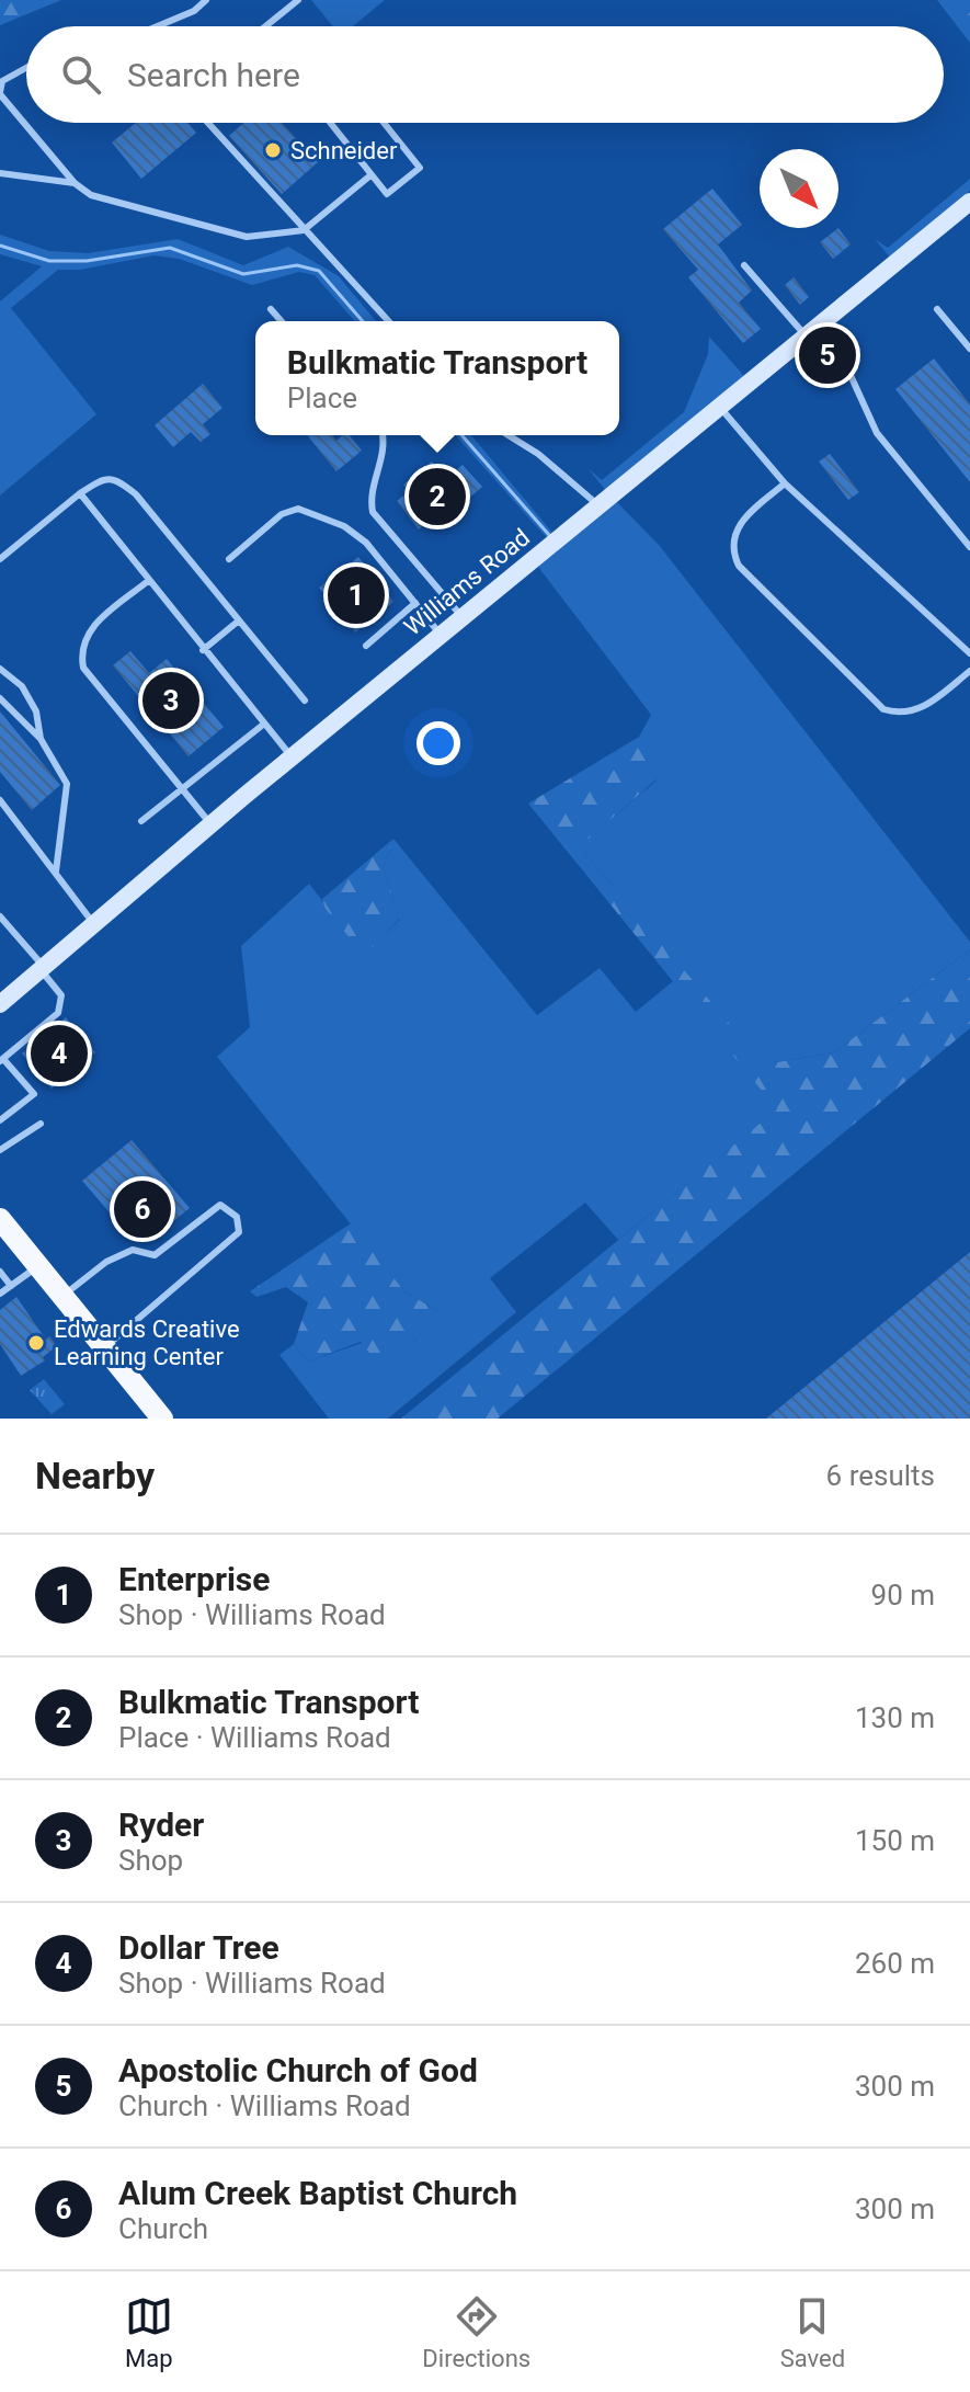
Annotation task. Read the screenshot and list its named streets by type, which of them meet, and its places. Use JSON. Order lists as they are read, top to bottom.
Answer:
{
  "streets": {
    "main road": ["Williams Road"]
  },
  "places": ["Schneider", "Edwards Creative Learning Center"],
  "north": "bottom right",
  "page": {
    "search": "Search here",
    "popup": ["Bulkmatic Transport", "Place"],
    "pins": [
      "5",
      "2",
      "1",
      "3",
      "4",
      "6"
    ],
    "heading": ["Nearby", "6 results"],
    "list": [
      {
        "mark": "1",
        "name": "Enterprise",
        "note": "Shop · Williams Road",
        "value": "90 m"
      },
      {
        "mark": "2",
        "name": "Bulkmatic Transport",
        "note": "Place · Williams Road",
        "value": "130 m"
      },
      {
        "mark": "3",
        "name": "Ryder",
        "note": "Shop",
        "value": "150 m"
      },
      {
        "mark": "4",
        "name": "Dollar Tree",
        "note": "Shop · Williams Road",
        "value": "260 m"
      },
      {
        "mark": "5",
        "name": "Apostolic Church of God",
        "note": "Church · Williams Road",
        "value": "300 m"
      },
      {
        "mark": "6",
        "name": "Alum Creek Baptist Church",
        "note": "Church",
        "value": "300 m"
      }
    ],
    "nav": ["Map", "Directions", "Saved"]
  }
}
